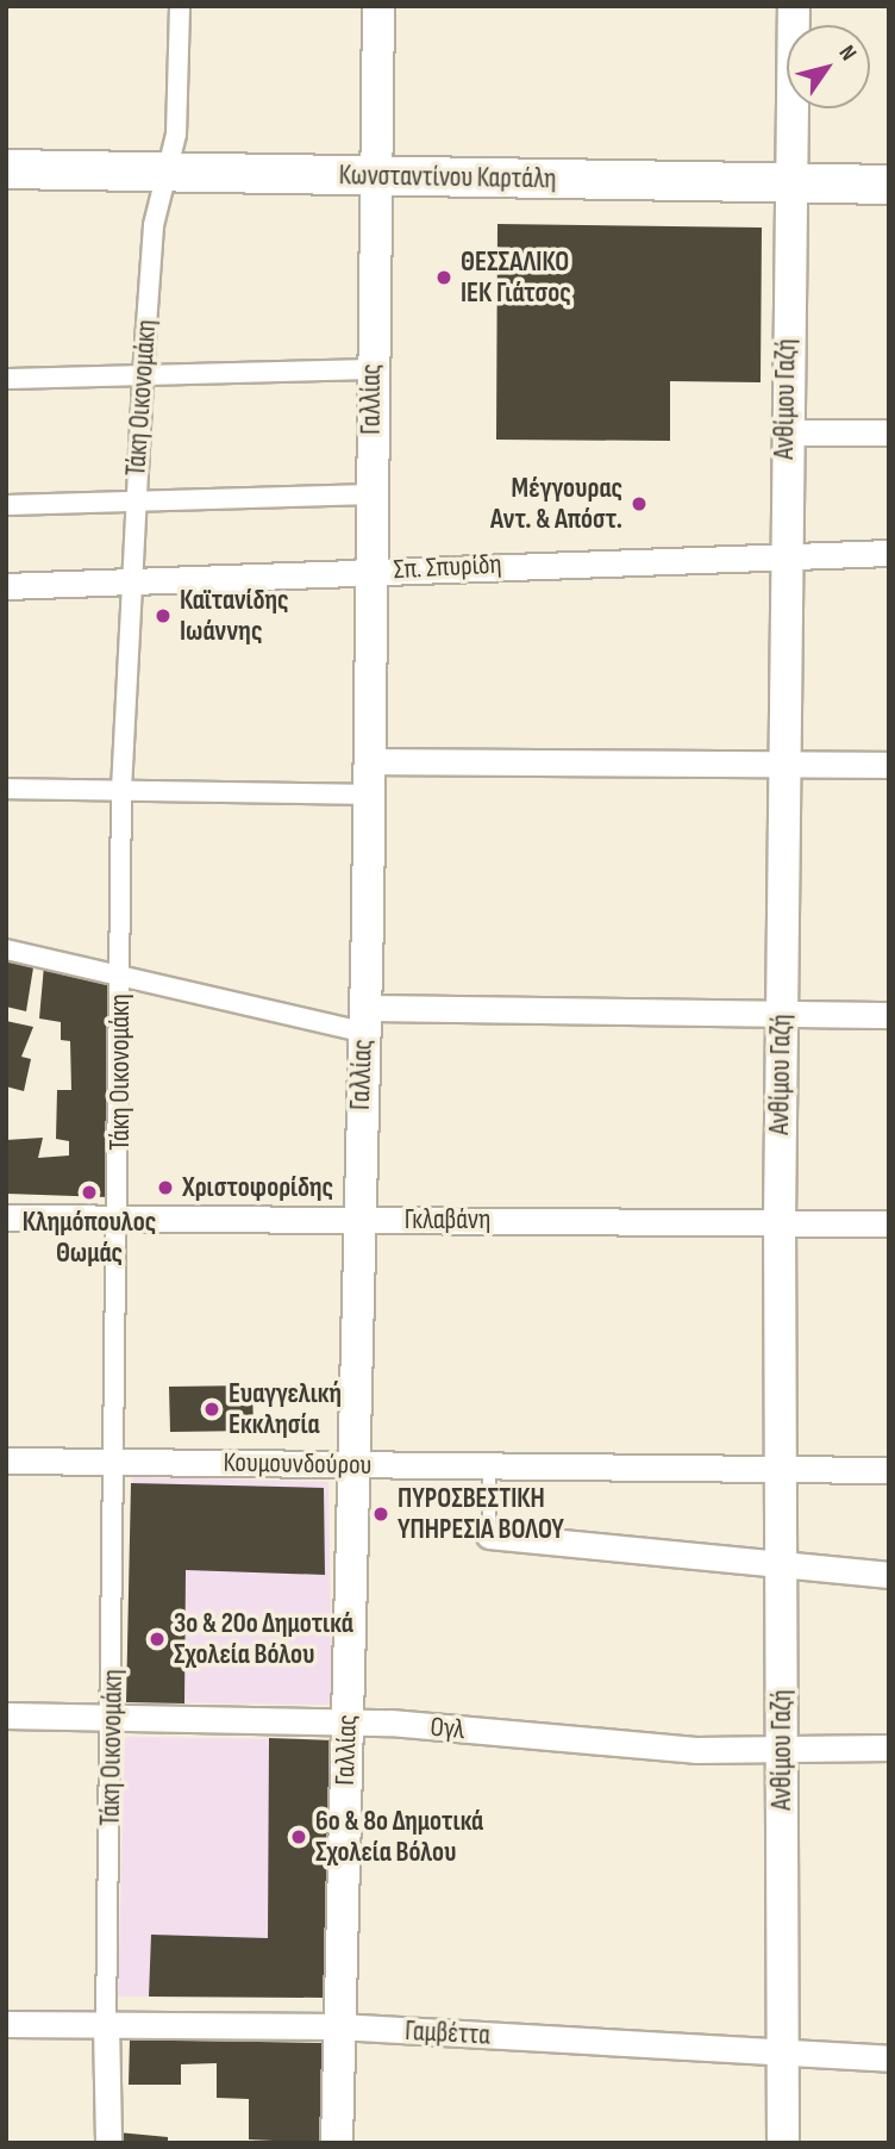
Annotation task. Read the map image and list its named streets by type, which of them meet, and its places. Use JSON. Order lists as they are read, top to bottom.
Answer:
{
  "streets": {
    "main road": ["Κωνσταντίνου Καρτάλη"],
    "street": [
      "Τάκη Οικονομάκη",
      "Γαλλίας",
      "Ανθίμου Γαζή",
      "Σπ. Σπυρίδη",
      "Γκλαβάνη",
      "Κουμουνδούρου",
      "Ογλ",
      "Γαμβέττα"
    ]
  },
  "crossings": [
    ["Κωνσταντίνου Καρτάλη", "Τάκη Οικονομάκη"],
    ["Κωνσταντίνου Καρτάλη", "Γαλλίας"],
    ["Κωνσταντίνου Καρτάλη", "Ανθίμου Γαζή"],
    ["Τάκη Οικονομάκη", "Σπ. Σπυρίδη"],
    ["Τάκη Οικονομάκη", "Γκλαβάνη"],
    ["Τάκη Οικονομάκη", "Κουμουνδούρου"],
    ["Τάκη Οικονομάκη", "Ογλ"],
    ["Τάκη Οικονομάκη", "Γαμβέττα"],
    ["Γαλλίας", "Σπ. Σπυρίδη"],
    ["Γαλλίας", "Γκλαβάνη"],
    ["Γαλλίας", "Κουμουνδούρου"],
    ["Γαλλίας", "Ογλ"],
    ["Γαλλίας", "Γαμβέττα"],
    ["Ανθίμου Γαζή", "Σπ. Σπυρίδη"],
    ["Ανθίμου Γαζή", "Γκλαβάνη"],
    ["Ανθίμου Γαζή", "Κουμουνδούρου"],
    ["Ανθίμου Γαζή", "Ογλ"],
    ["Ανθίμου Γαζή", "Γαμβέττα"]
  ],
  "places": [
    "ΘΕΣΣΑΛΙΚΟ ΙΕΚ Γιάτσος",
    "Μέγγουρας Αντ. & Απόστ.",
    "Καϊτανίδης Ιωάννης",
    "Χριστοφορίδης",
    "Κλημόπουλος Θωμάς",
    "Ευαγγελική Εκκλησία",
    "ΠΥΡΟΣΒΕΣΤΙΚΗ ΥΠΗΡΕΣΙΑ ΒΟΛΟΥ",
    "3ο & 20ο Δημοτικά Σχολεία Βόλου",
    "6ο & 8ο Δημοτικά Σχολεία Βόλου"
  ],
  "north": "top right"
}
